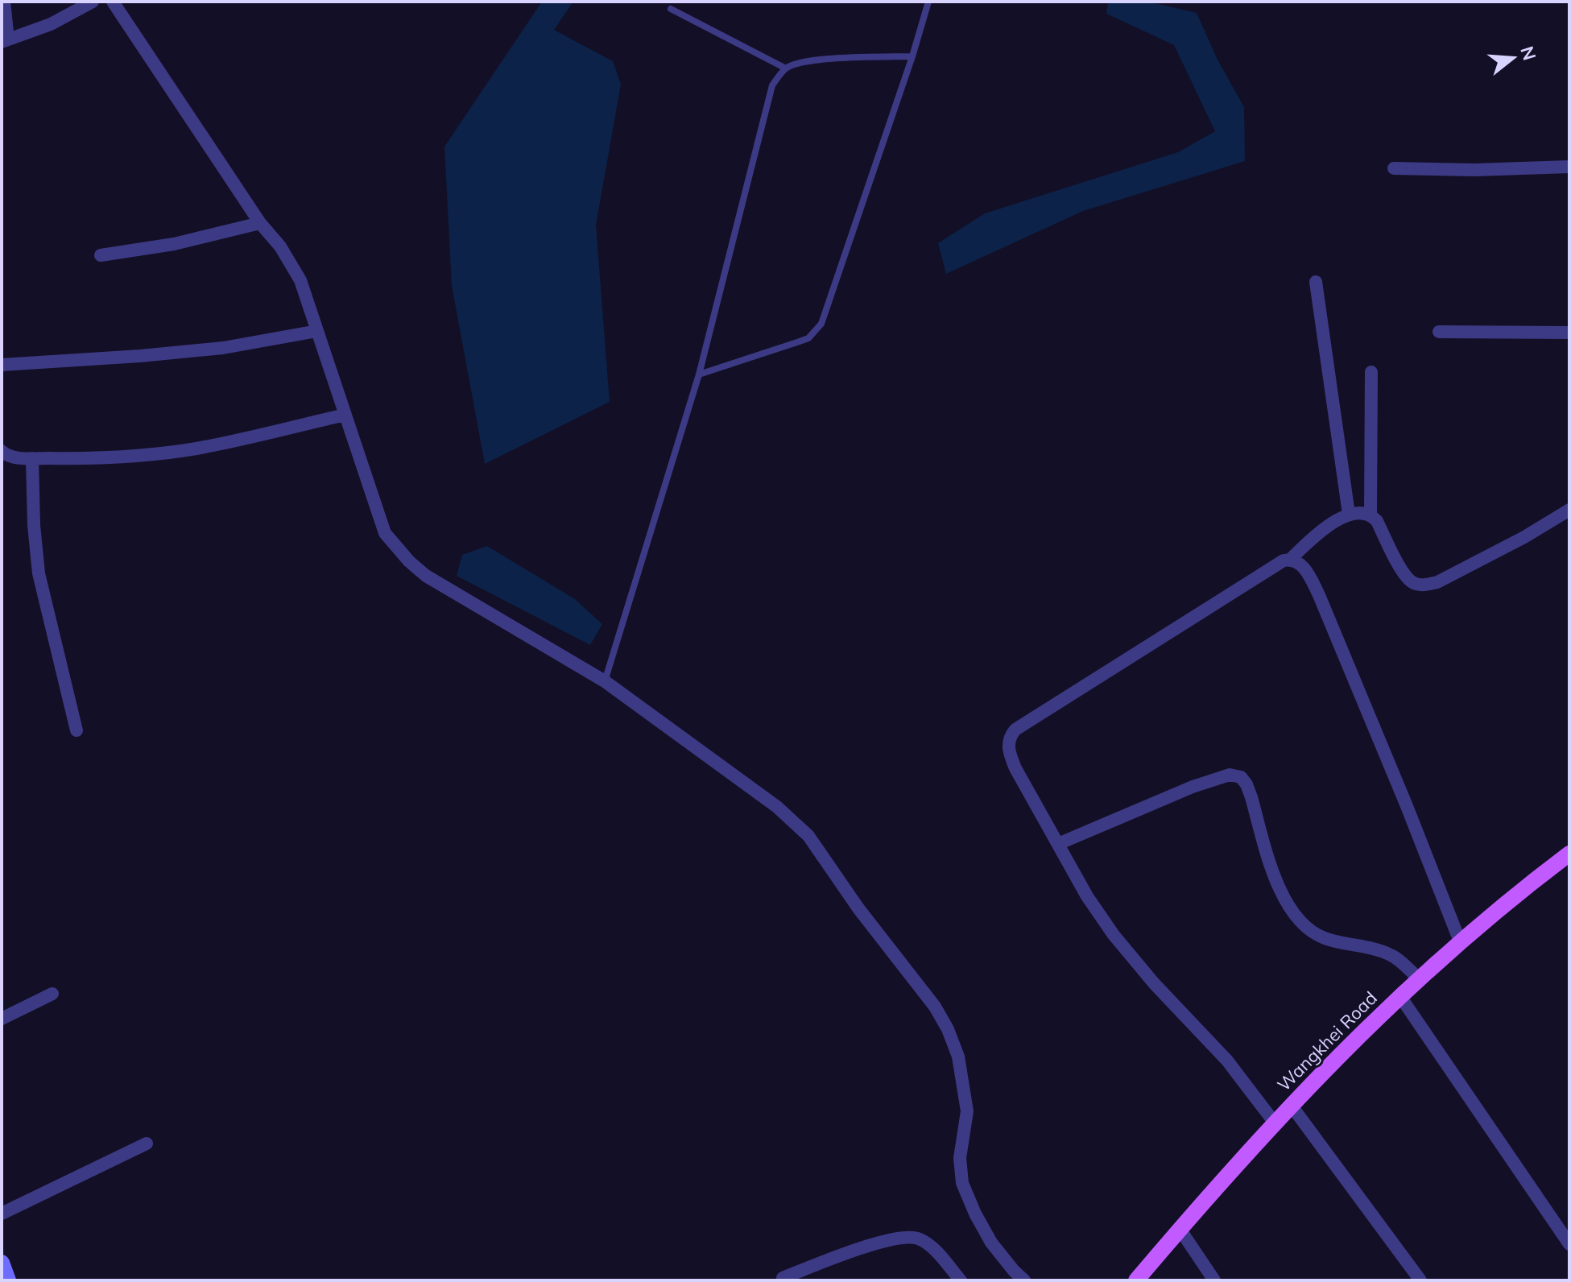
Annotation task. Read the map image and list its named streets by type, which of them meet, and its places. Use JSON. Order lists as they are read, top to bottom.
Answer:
{
  "streets": {
    "main road": ["Wangkhei Road"]
  },
  "north": "right"
}
